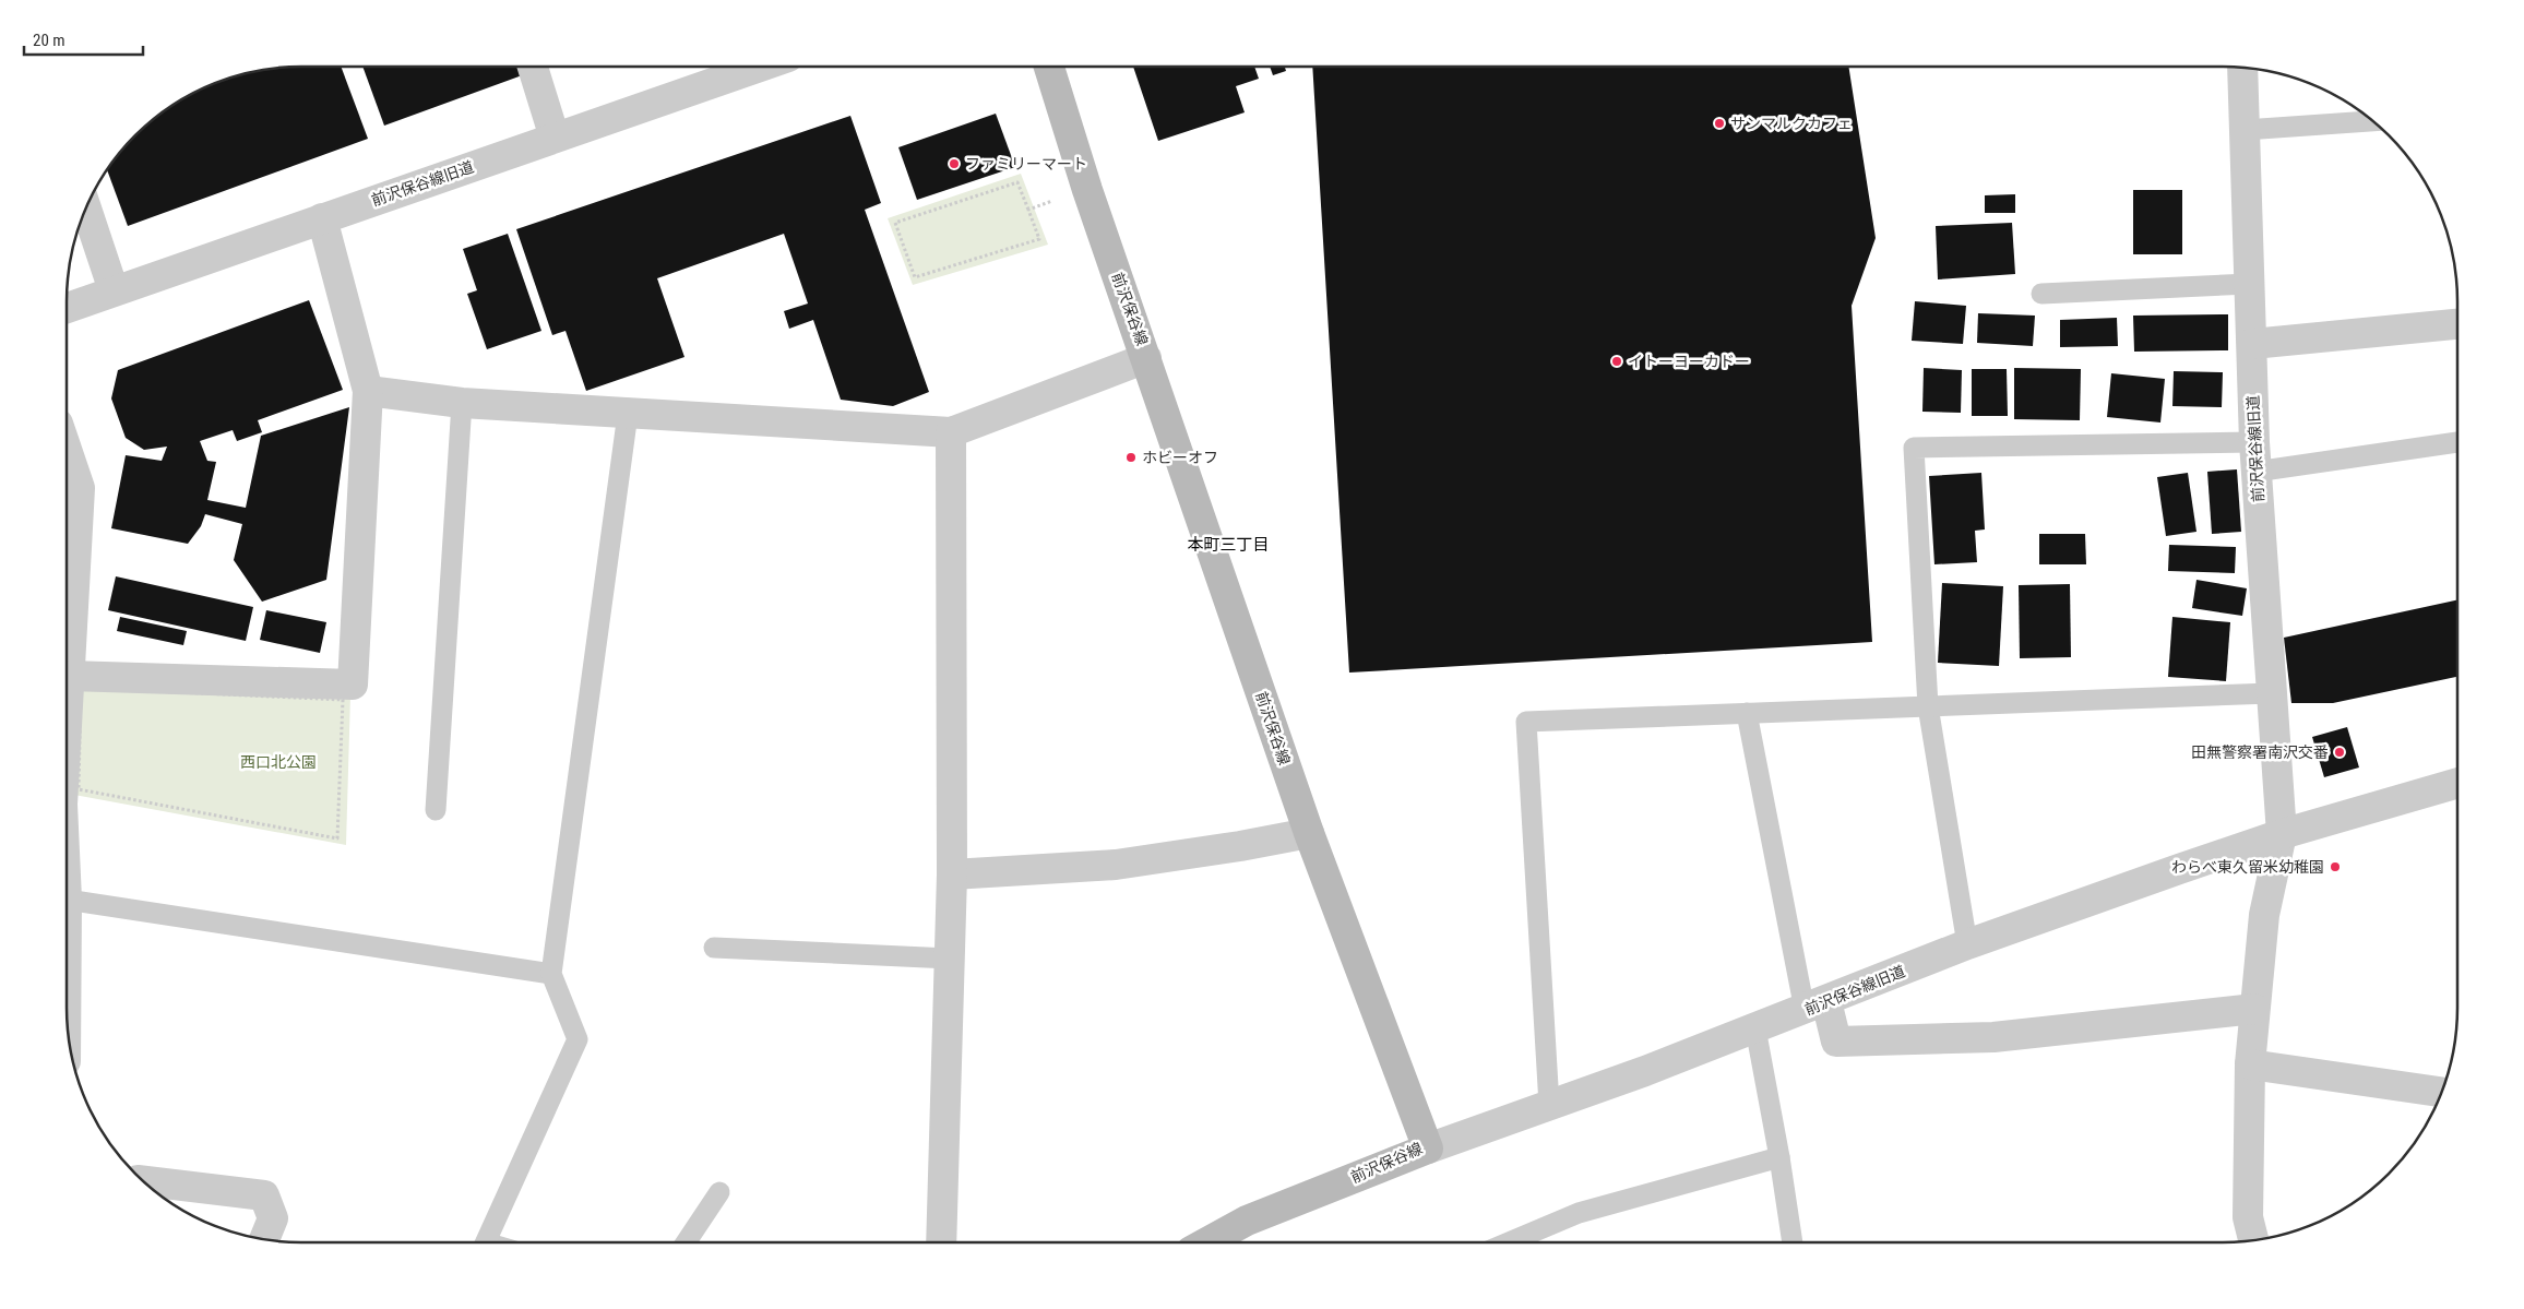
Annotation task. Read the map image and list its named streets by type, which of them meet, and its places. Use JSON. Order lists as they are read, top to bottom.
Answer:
{
  "streets": {
    "main road": ["前沢保谷線"],
    "street": ["前沢保谷線旧道"]
  },
  "crossings": [
    ["前沢保谷線旧道", "前沢保谷線"]
  ],
  "districts": ["本町三丁目"],
  "parks": ["西口北公園"],
  "places": [
    "サンマルクカフェ",
    "ファミリーマート",
    "イトーヨーカドー",
    "ホビーオフ",
    "田無警察署南沢交番",
    "わらべ東久留米幼稚園"
  ],
  "scale_bar": "20 m"
}
